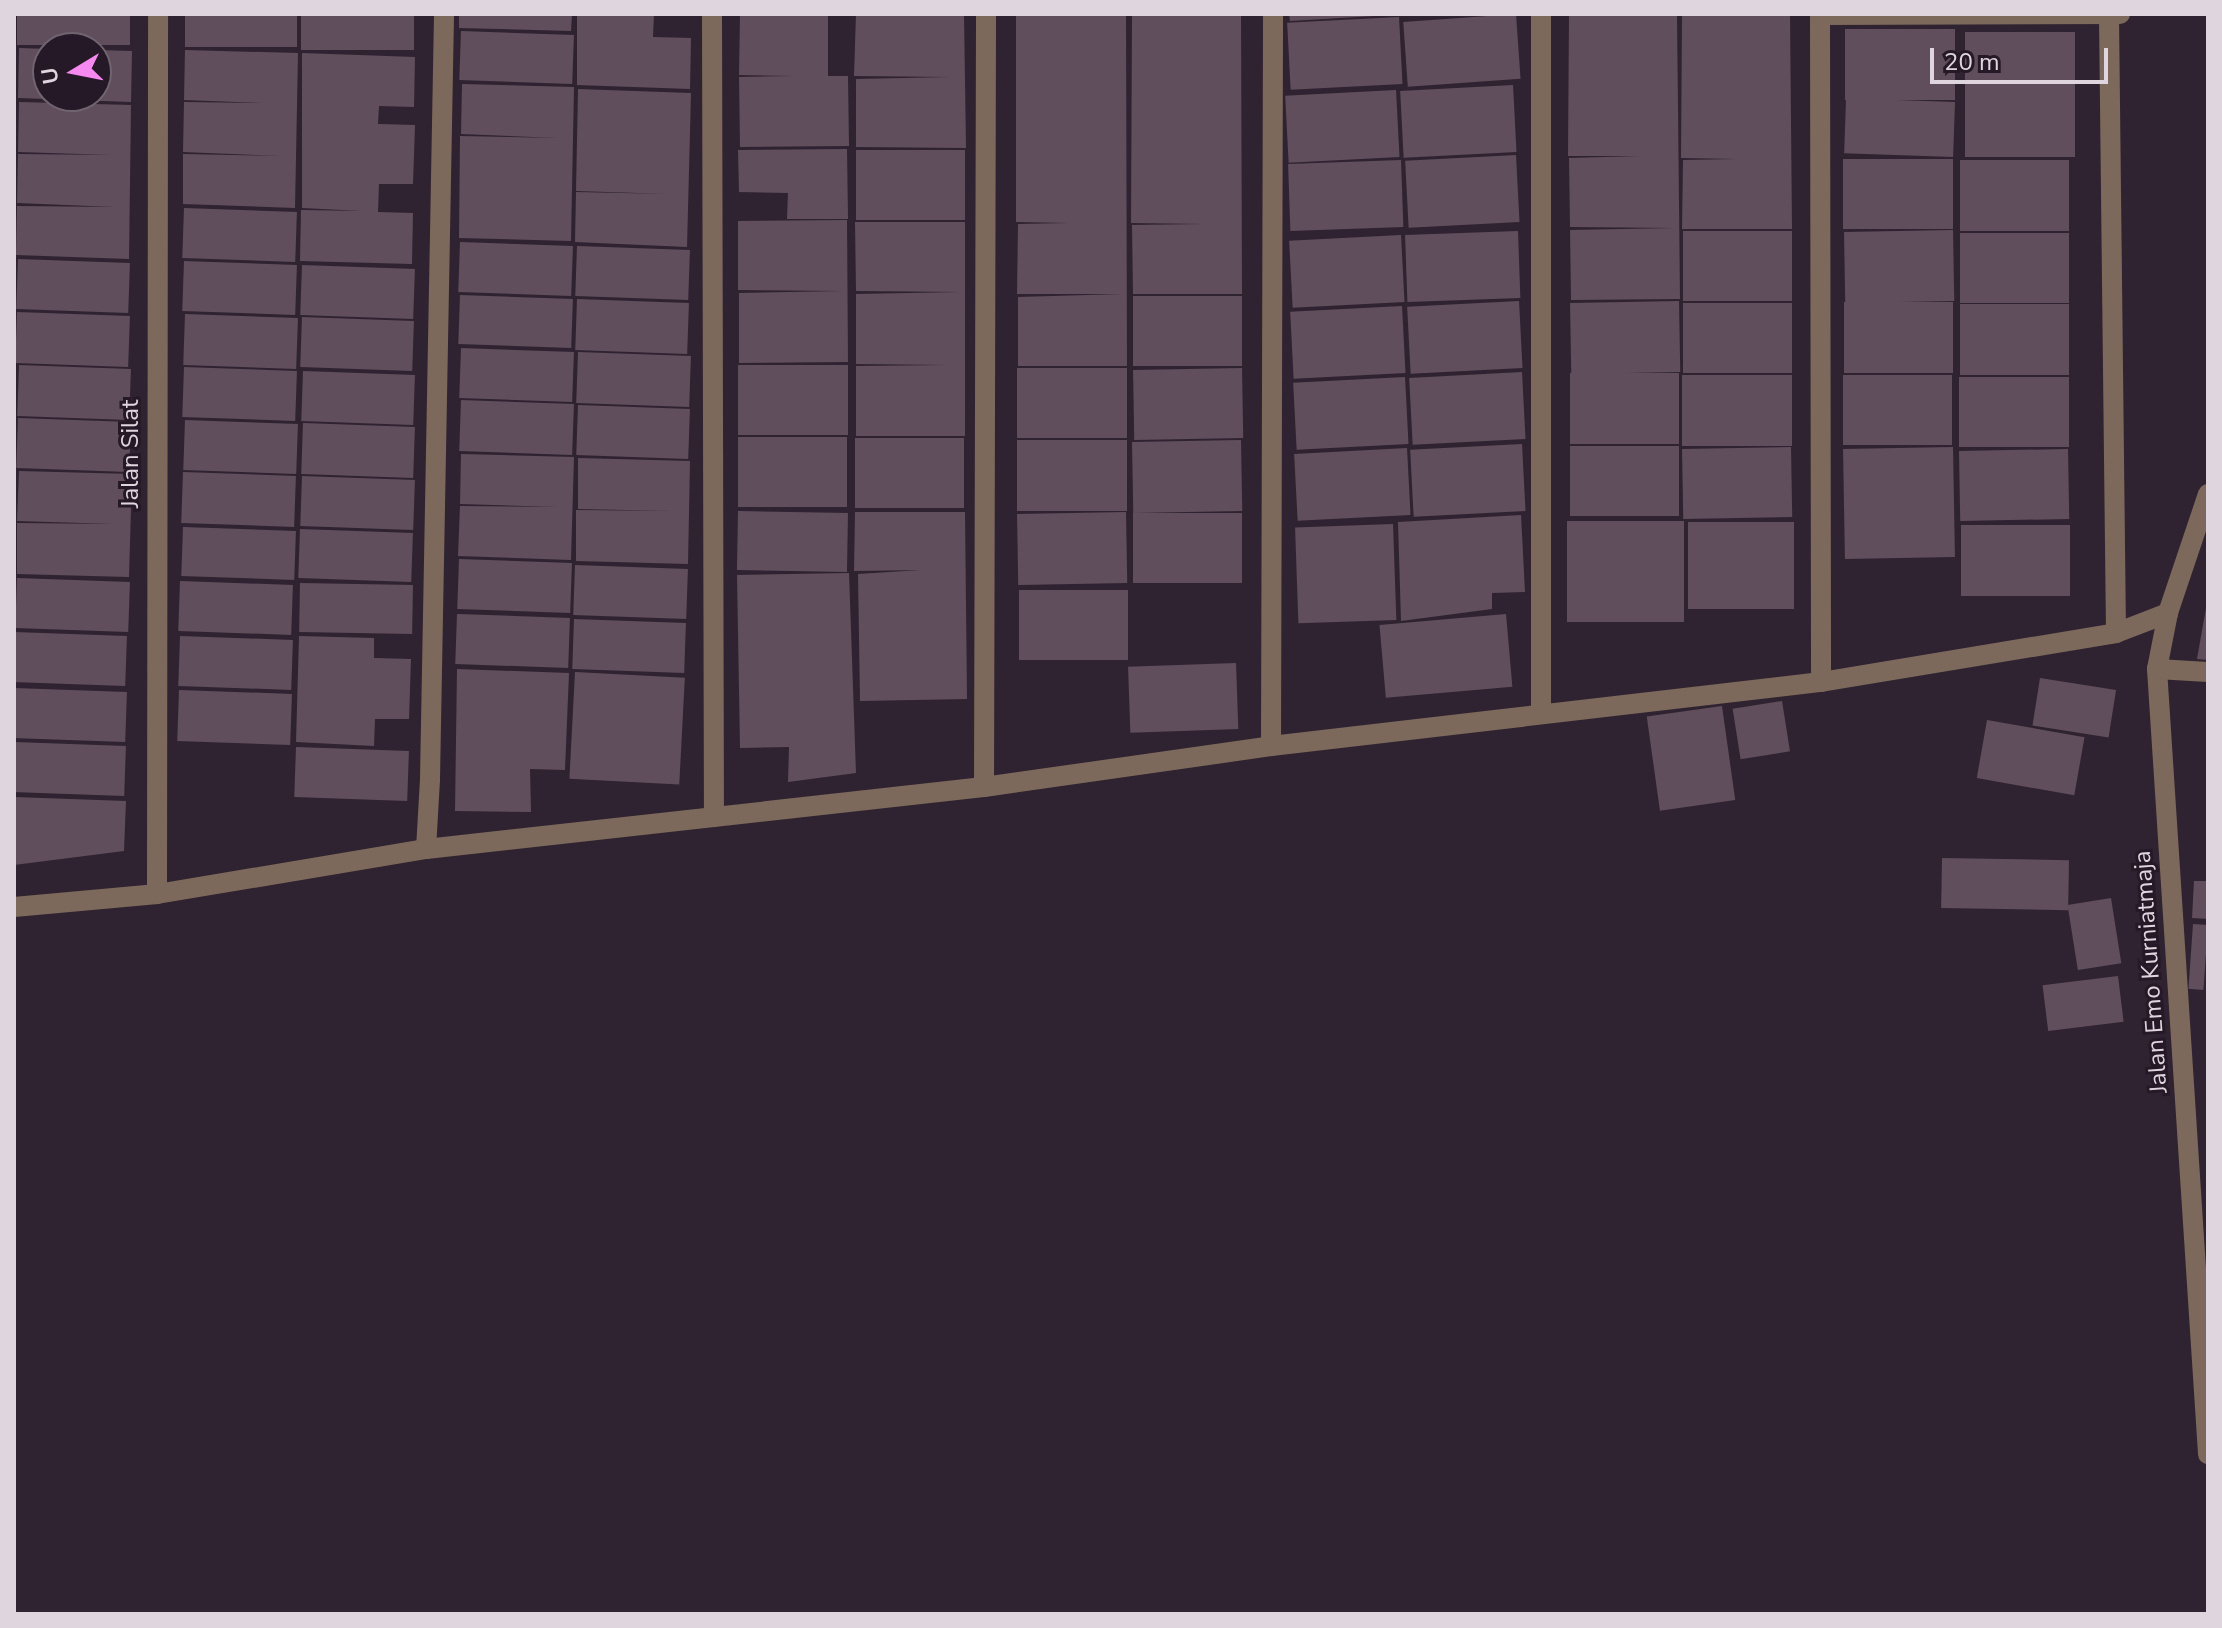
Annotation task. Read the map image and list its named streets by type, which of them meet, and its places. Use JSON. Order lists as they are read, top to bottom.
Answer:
{
  "streets": {
    "street": ["Jalan Silat", "Jalan Emo Kurniatmaja"]
  },
  "scale_bar": "20 m",
  "north": "left"
}
